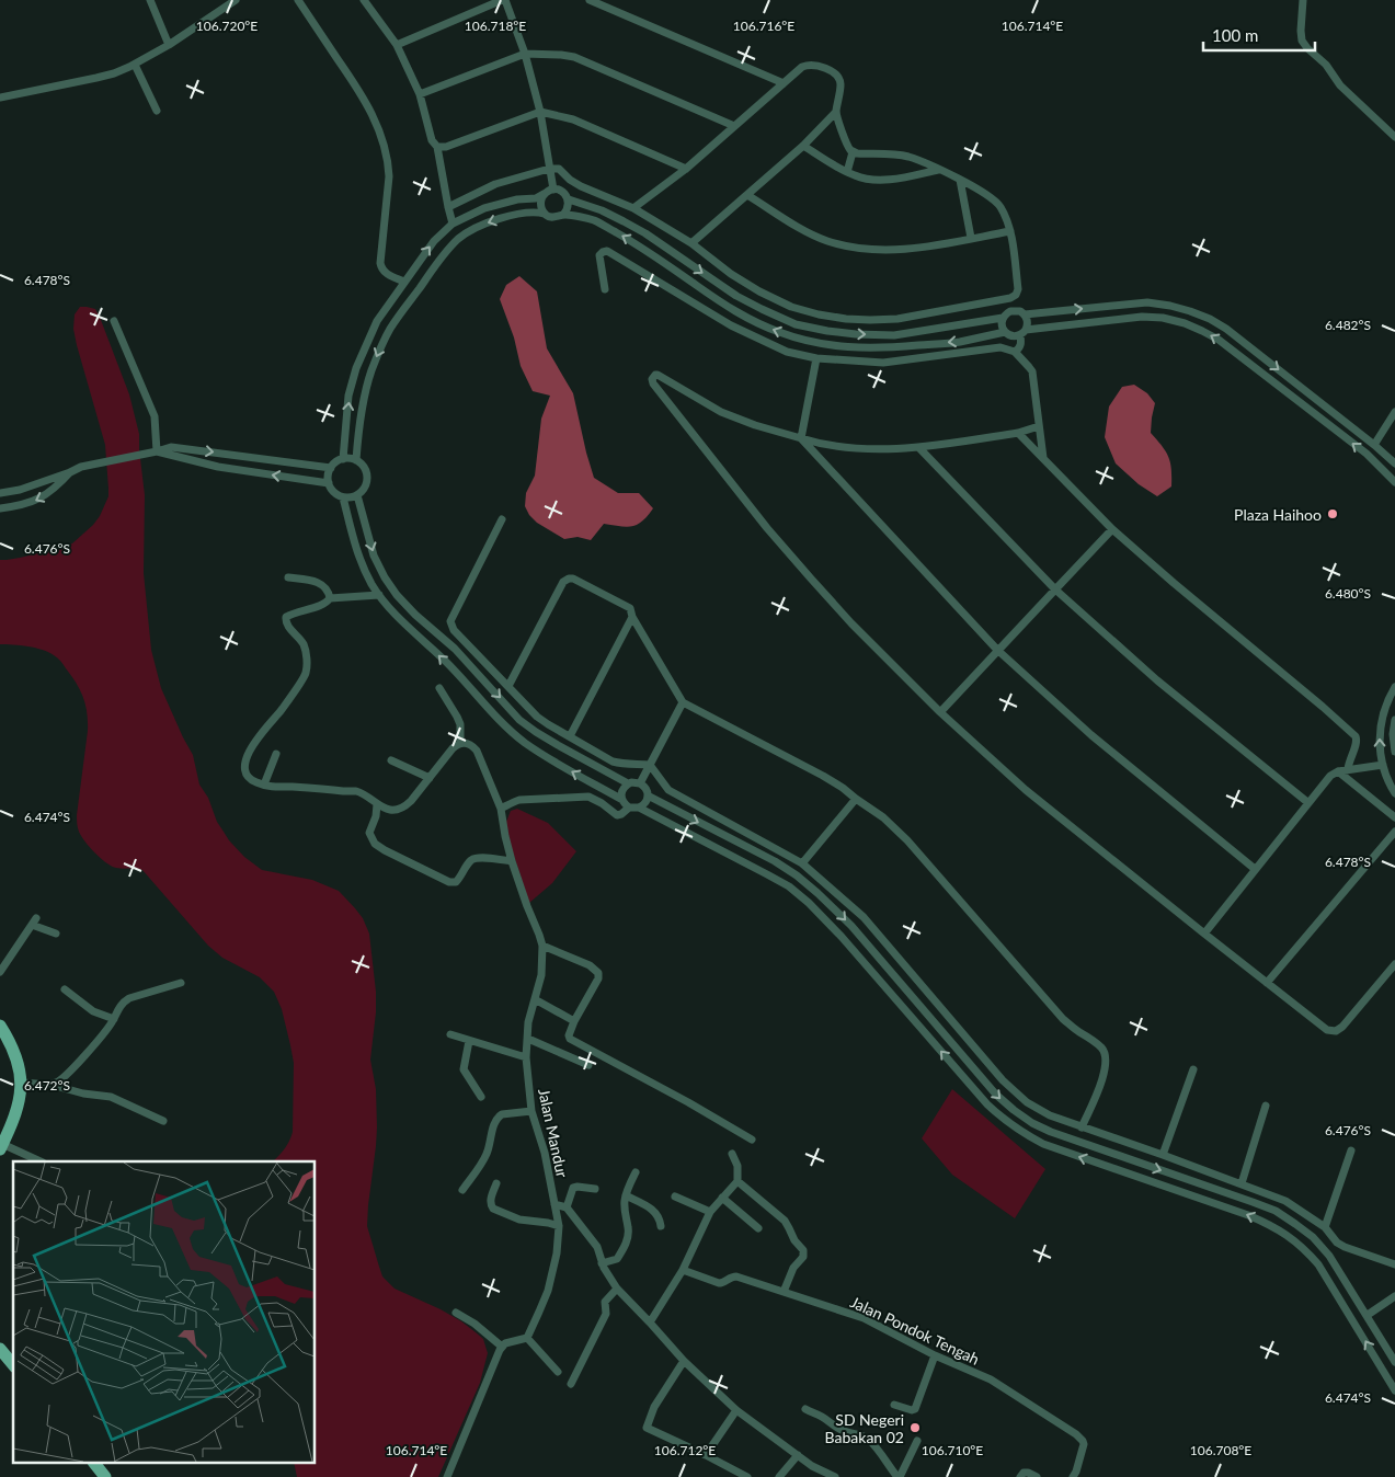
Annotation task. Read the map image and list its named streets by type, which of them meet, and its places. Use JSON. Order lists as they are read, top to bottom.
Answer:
{
  "streets": {
    "street": ["Jalan Mandur", "Jalan Pondok Tengah"]
  },
  "places": ["Plaza Haihoo", "SD Negeri Babakan 02"],
  "scale_bar": "100 m",
  "coordinates": [
    "106.720°E",
    "106.718°E",
    "106.716°E",
    "106.714°E",
    "6.478°S",
    "6.482°S",
    "6.476°S",
    "6.480°S",
    "6.474°S",
    "6.472°S",
    "106.712°E",
    "106.710°E",
    "106.708°E"
  ]
}
